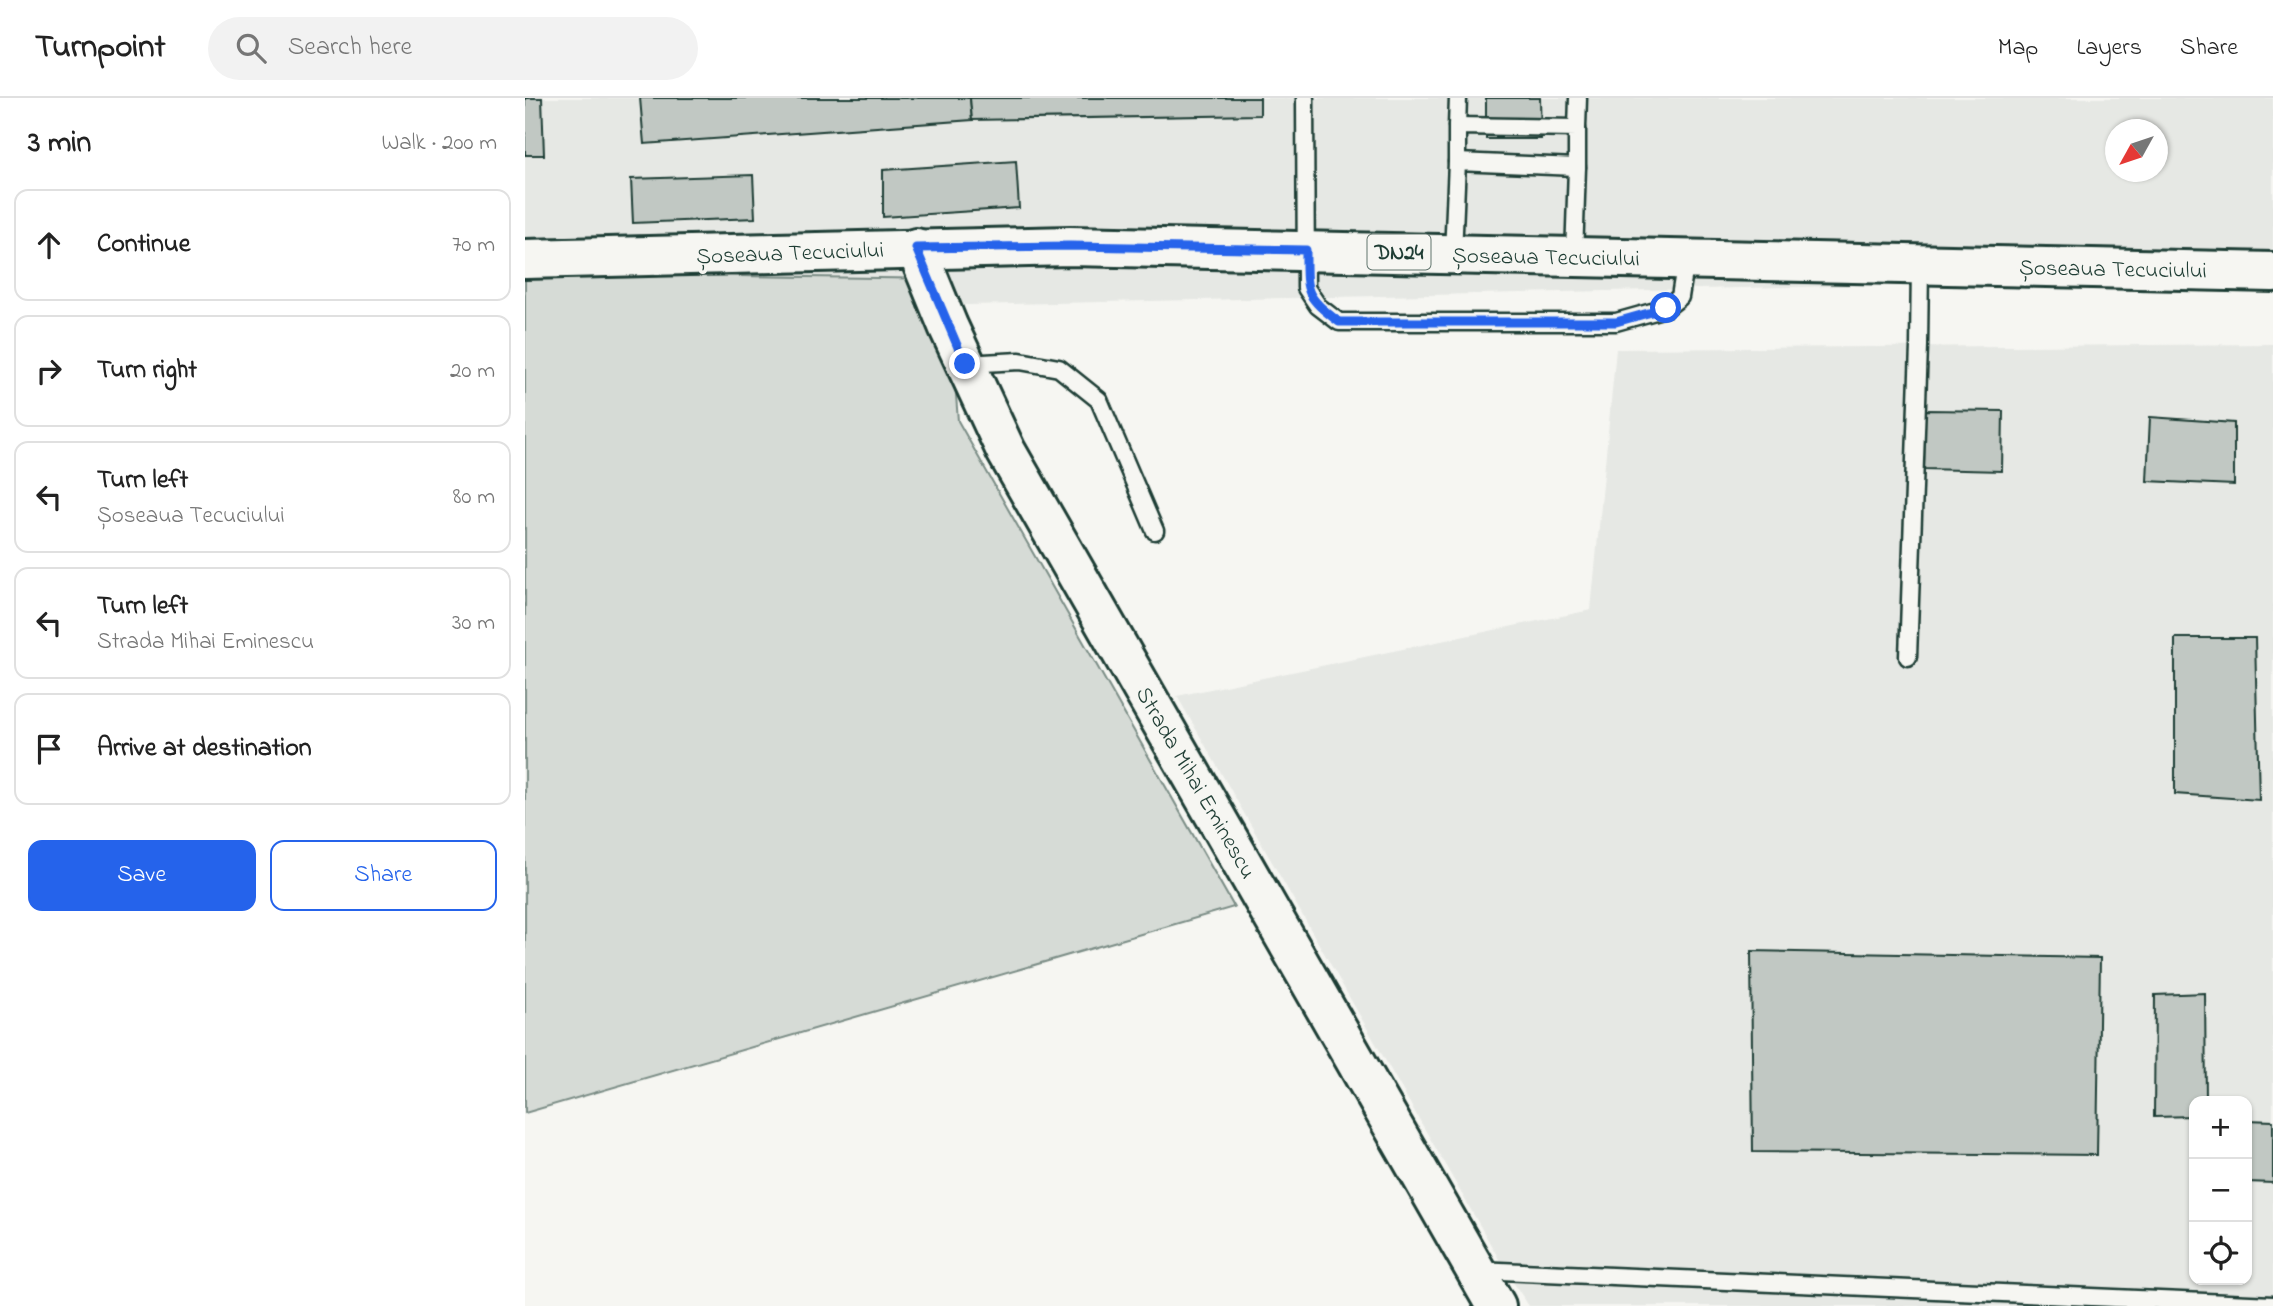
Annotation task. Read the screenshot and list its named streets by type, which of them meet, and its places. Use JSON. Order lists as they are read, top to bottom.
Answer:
{
  "streets": {
    "main road": ["Șoseaua Tecuciului", "DN24", "Strada Mihai Eminescu"]
  },
  "crossings": [
    ["Șoseaua Tecuciului", "Strada Mihai Eminescu"]
  ],
  "north": "bottom left",
  "page": {
    "header": "Turnpoint",
    "search": "Search here",
    "nav": ["Map", "Layers", "Share"],
    "heading": ["3 min", "Walk · 200 m"],
    "list": [
      ["Continue", "70 m"],
      ["Turn right", "20 m"],
      ["Turn left", "Șoseaua Tecuciului", "80 m"],
      ["Turn left", "Strada Mihai Eminescu", "30 m"],
      "Arrive at destination"
    ],
    "buttons": ["Save", "Share"],
    "map_buttons": ["+", "−"]
  }
}
